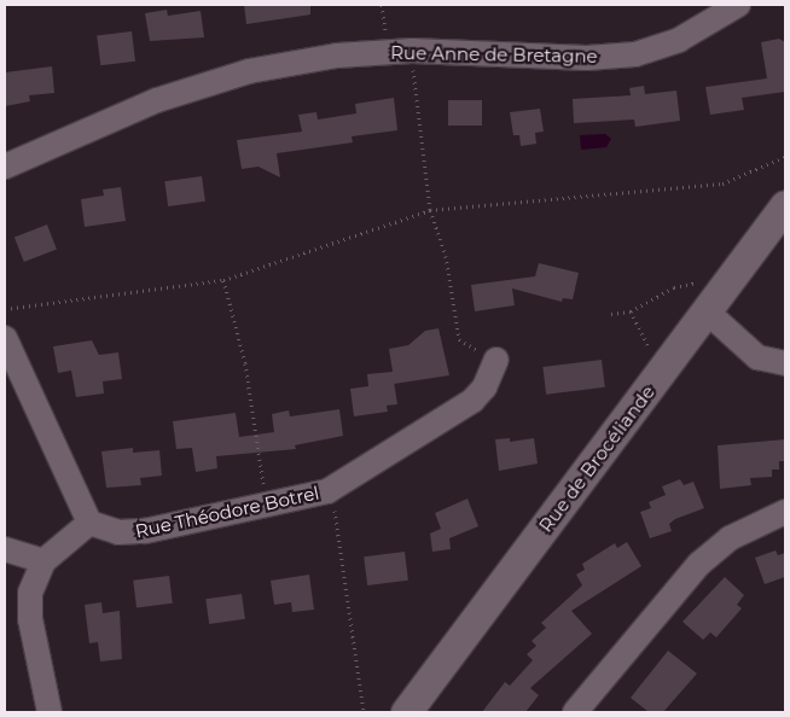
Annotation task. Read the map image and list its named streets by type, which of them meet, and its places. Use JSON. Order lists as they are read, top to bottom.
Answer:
{
  "streets": {
    "street": ["Rue Anne de Bretagne", "Rue de Brocéliande", "Rue Théodore Botrel"]
  }
}
